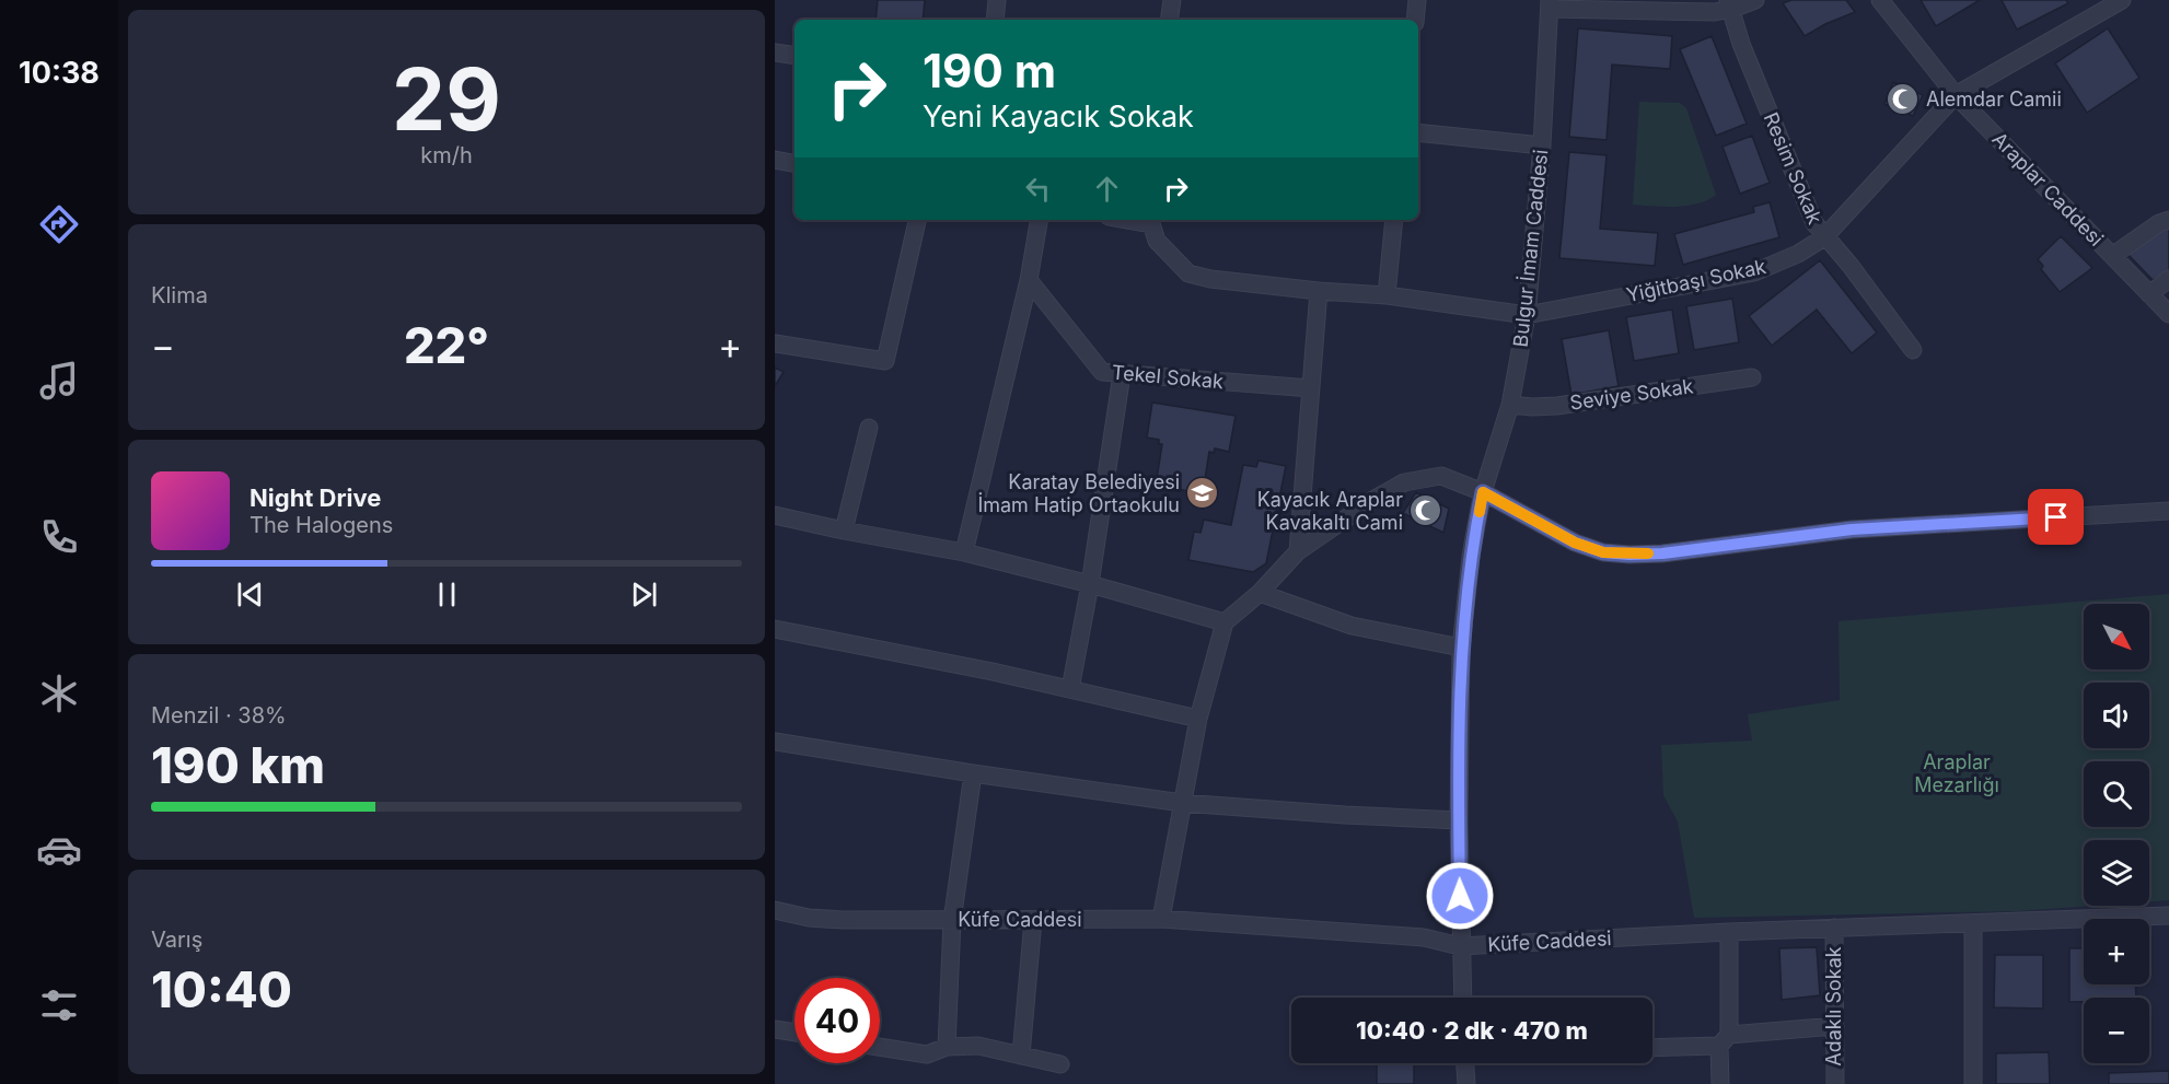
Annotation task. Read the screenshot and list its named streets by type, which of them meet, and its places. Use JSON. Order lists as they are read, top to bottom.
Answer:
{
  "streets": {
    "street": [
      "Resim Sokak",
      "Araplar Caddesi",
      "Bulgur İmam Caddesi",
      "Yiğitbaşı Sokak",
      "Tekel Sokak",
      "Seviye Sokak",
      "Küfe Caddesi",
      "Adaklı Sokak"
    ]
  },
  "crossings": [
    ["Resim Sokak", "Yiğitbaşı Sokak"],
    ["Araplar Caddesi", "Yiğitbaşı Sokak"],
    ["Bulgur İmam Caddesi", "Yiğitbaşı Sokak"],
    ["Bulgur İmam Caddesi", "Seviye Sokak"],
    ["Bulgur İmam Caddesi", "Küfe Caddesi"],
    ["Küfe Caddesi", "Adaklı Sokak"]
  ],
  "parks": ["Araplar Mezarlığı"],
  "places": {
    "mosque": ["Alemdar Camii", "Kayacık Araplar Kavakaltı Cami"],
    "school or university": ["Karatay Belediyesi İmam Hatip Ortaokulu"]
  },
  "north": "bottom right",
  "page": {
    "tabs": "10:38",
    "tile": [
      ["29", "km/h"],
      "Klima",
      ["Menzil · 38%", "190 km"],
      ["Varış", "10:40"]
    ],
    "turn": ["190 m", "Yeni Kayacık Sokak"],
    "heat": ["−", "22°", "+"],
    "song": ["Night Drive", "The Halogens"],
    "map_buttons": ["+", "−"],
    "limit": "40",
    "trip": "10:40 · 2 dk · 470 m"
  }
}
